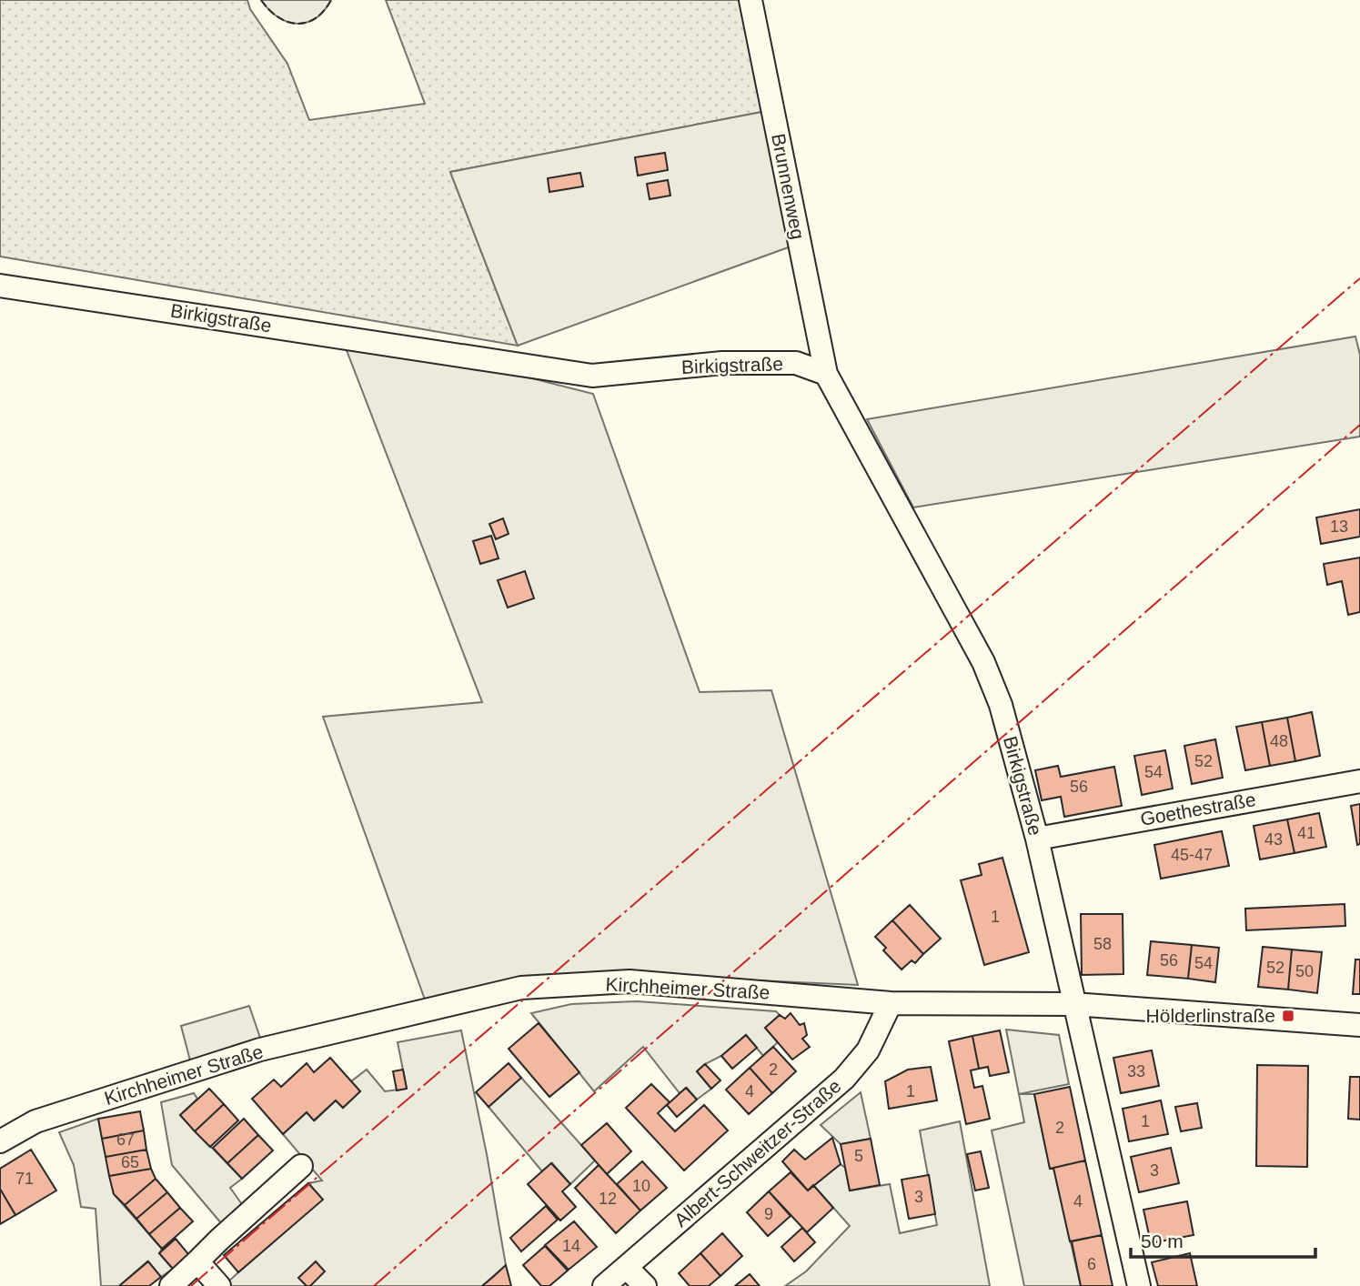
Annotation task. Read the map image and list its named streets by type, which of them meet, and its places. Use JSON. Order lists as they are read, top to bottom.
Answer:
{
  "streets": {
    "street": [
      "Brunnenweg",
      "Birkigstraße",
      "Goethestraße",
      "Kirchheimer Straße",
      "Albert-Schweitzer-Straße"
    ]
  },
  "crossings": [
    ["Brunnenweg", "Birkigstraße"],
    ["Birkigstraße", "Goethestraße"],
    ["Birkigstraße", "Kirchheimer Straße"],
    ["Kirchheimer Straße", "Albert-Schweitzer-Straße"]
  ],
  "places": {
    "transit": ["Hölderlinstraße"]
  },
  "house_numbers": [
    "13",
    "48",
    "52",
    "54",
    "56",
    "41",
    "43",
    "45-47",
    "1",
    "58",
    "56",
    "54",
    "52",
    "50",
    "2",
    "33",
    "4",
    "1",
    "1",
    "2",
    "67",
    "5",
    "65",
    "3",
    "71",
    "10",
    "3",
    "12",
    "4",
    "9",
    "14",
    "6"
  ],
  "scale_bar": "50 m"
}
